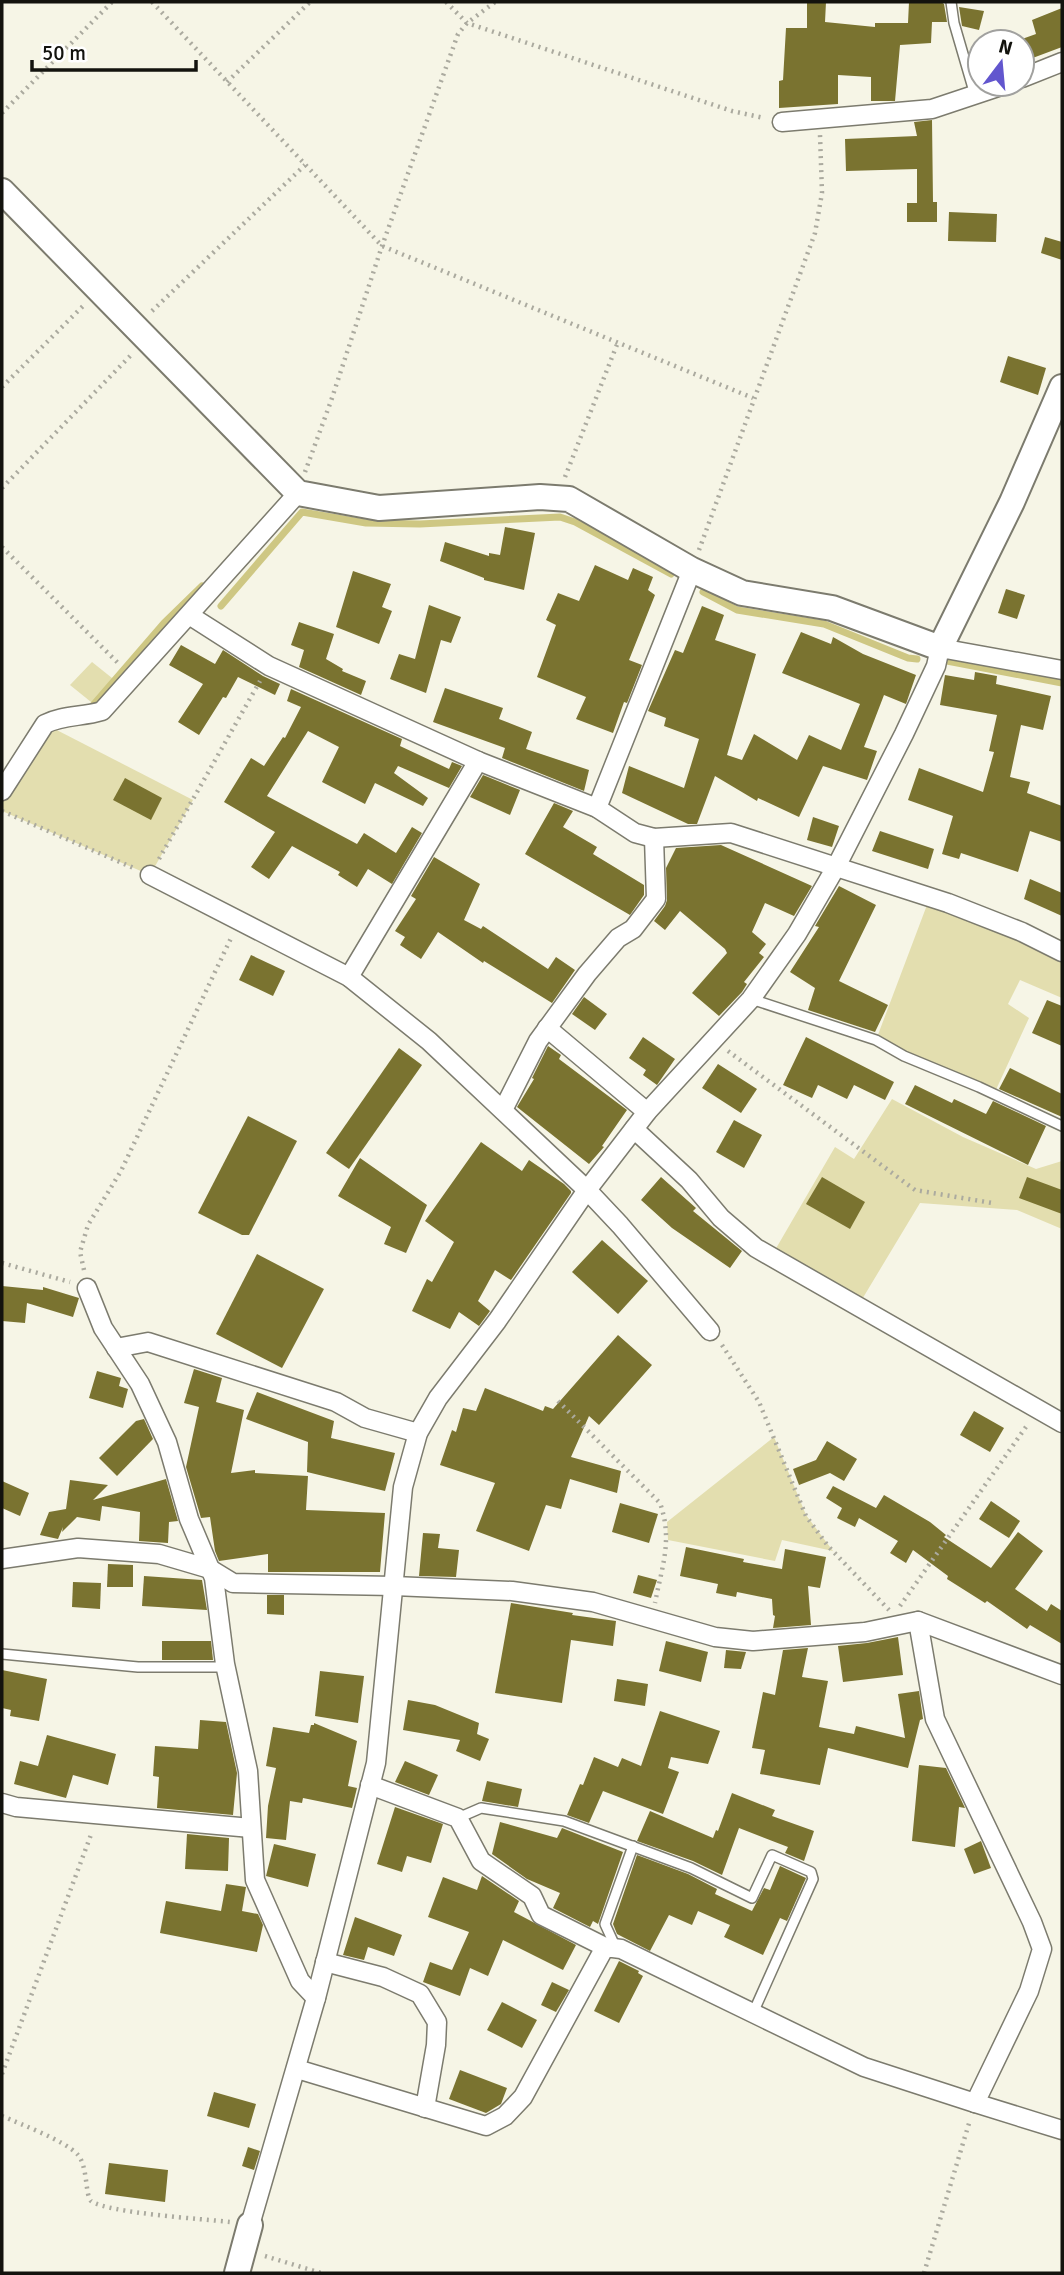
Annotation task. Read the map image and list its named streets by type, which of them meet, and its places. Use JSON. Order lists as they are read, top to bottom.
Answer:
{
  "scale_bar": "50 m",
  "north": "top"
}
